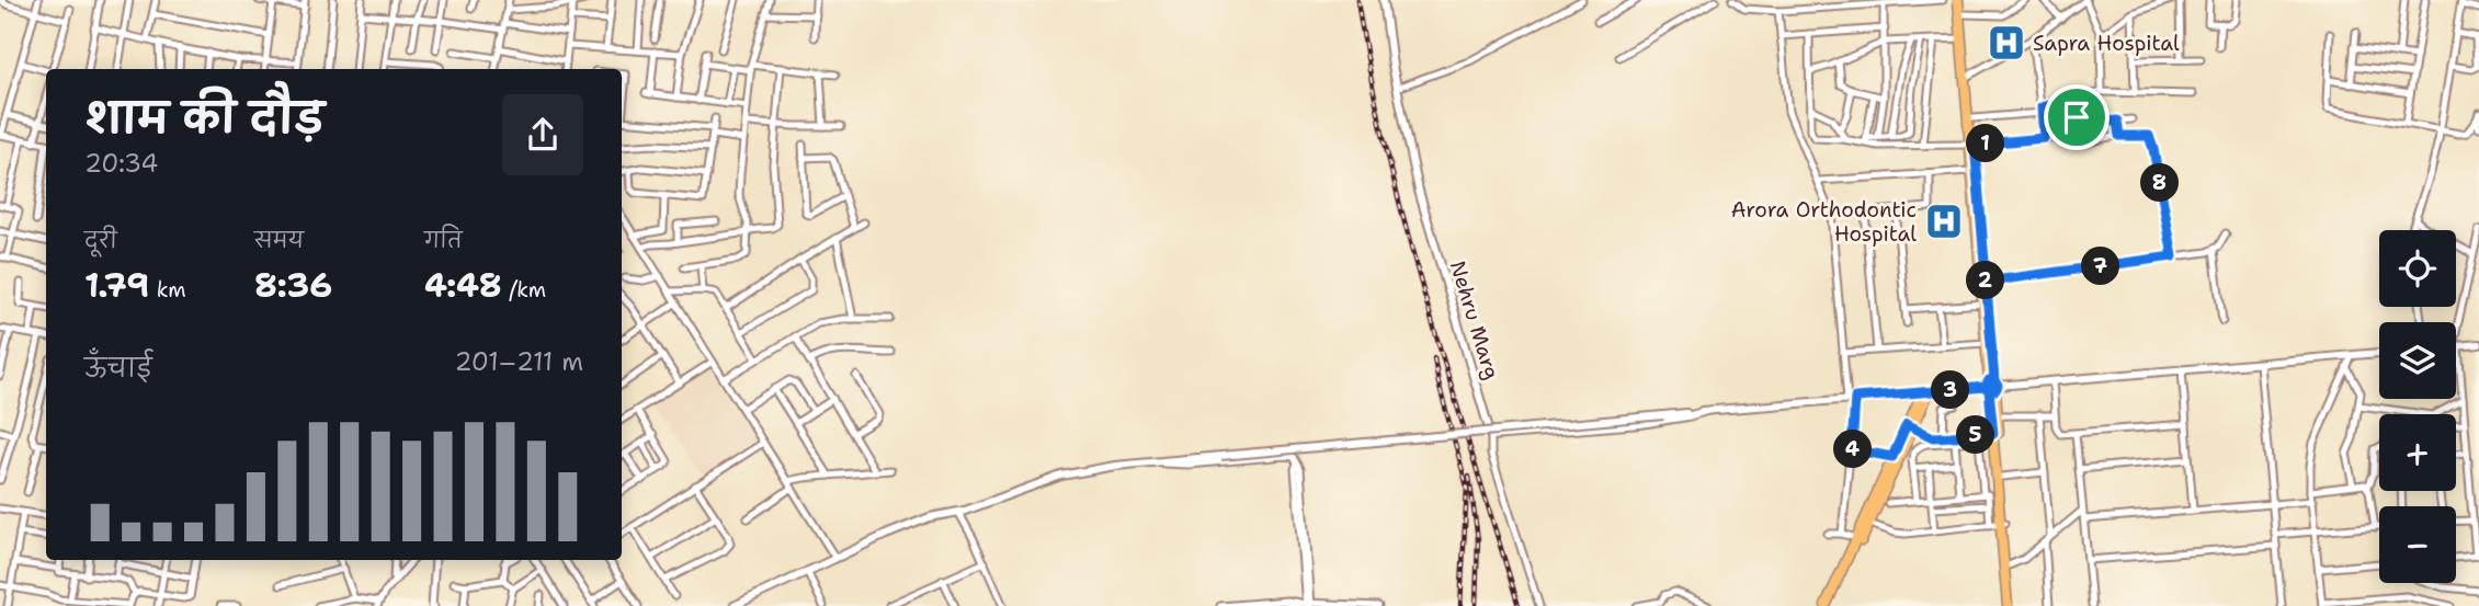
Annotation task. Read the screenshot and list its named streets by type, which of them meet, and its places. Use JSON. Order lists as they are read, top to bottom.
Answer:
{
  "streets": {
    "street": ["Nehru Marg"]
  },
  "places": {
    "hospital": ["Sapra Hospital", "Arora Orthodontic Hospital"]
  },
  "page": {
    "heading": ["शाम की दौड़", "20:34"],
    "pins": [
      "1",
      "8",
      "7",
      "2",
      "3",
      "5",
      "4"
    ],
    "stats": [
      ["दूरी", "1.79 km"],
      ["समय", "8:36"],
      ["गति", "4:48 /km"]
    ],
    "map_buttons": ["+", "−"],
    "chart": ["ऊँचाई", "201–211 m"]
  }
}
